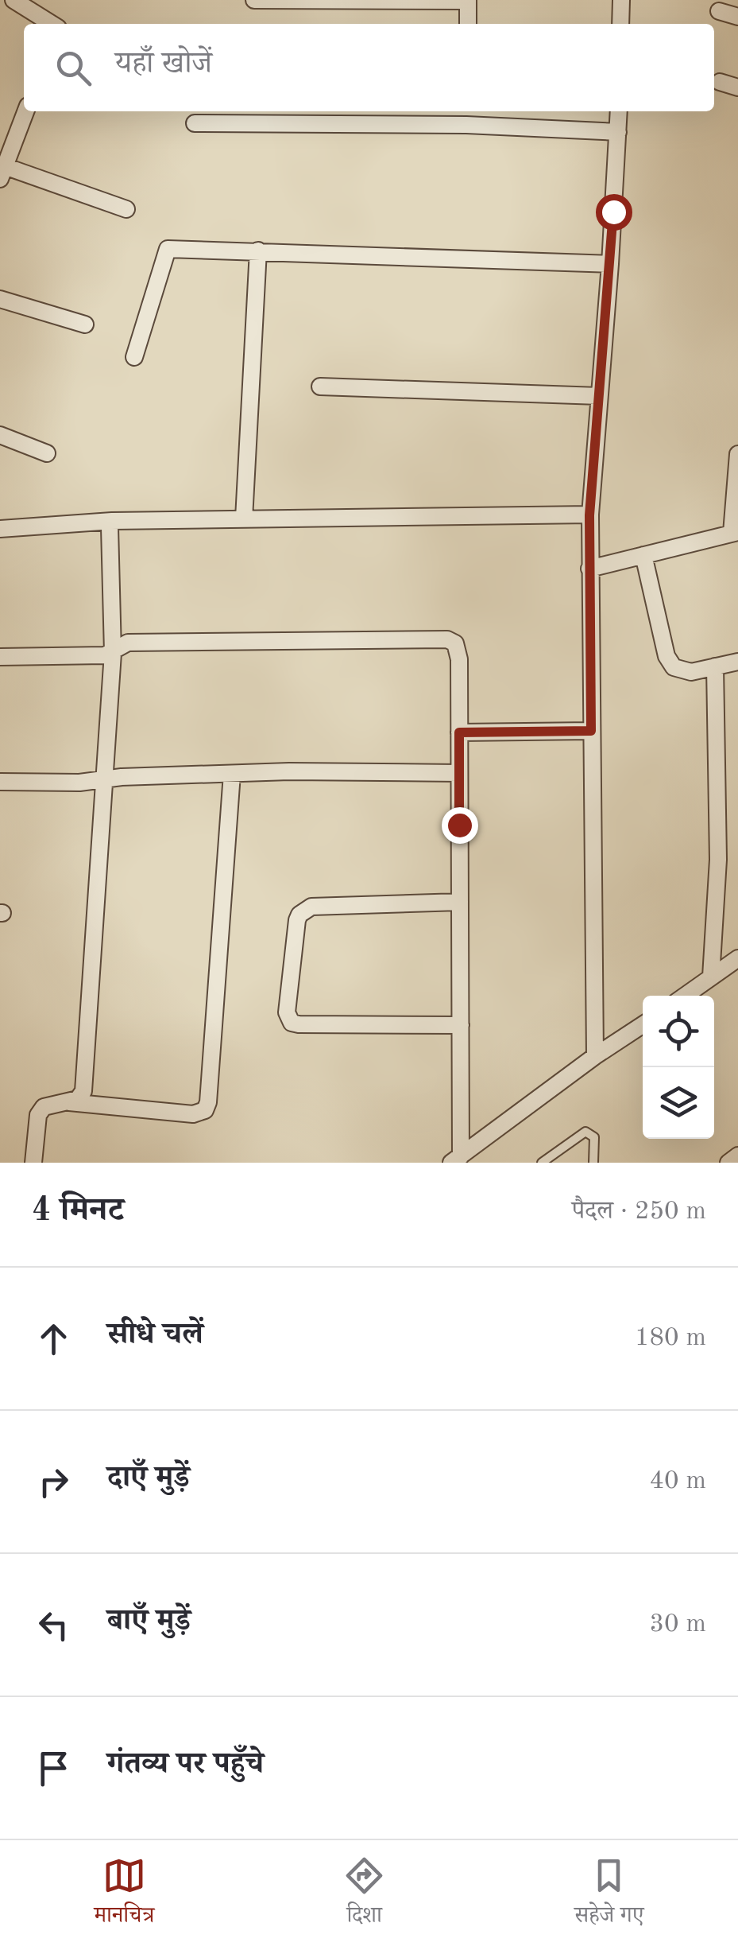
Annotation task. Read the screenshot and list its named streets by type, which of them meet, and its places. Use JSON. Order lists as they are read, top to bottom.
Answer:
{
  "page": {
    "search": "यहाँ खोजें",
    "heading": ["4 मिनट", "पैदल · 250 m"],
    "list": [
      ["सीधे चलें", "180 m"],
      ["दाएँ मुड़ें", "40 m"],
      ["बाएँ मुड़ें", "30 m"],
      "गंतव्य पर पहुँचे"
    ],
    "nav": ["मानचित्र", "दिशा", "सहेजे गए"]
  }
}
